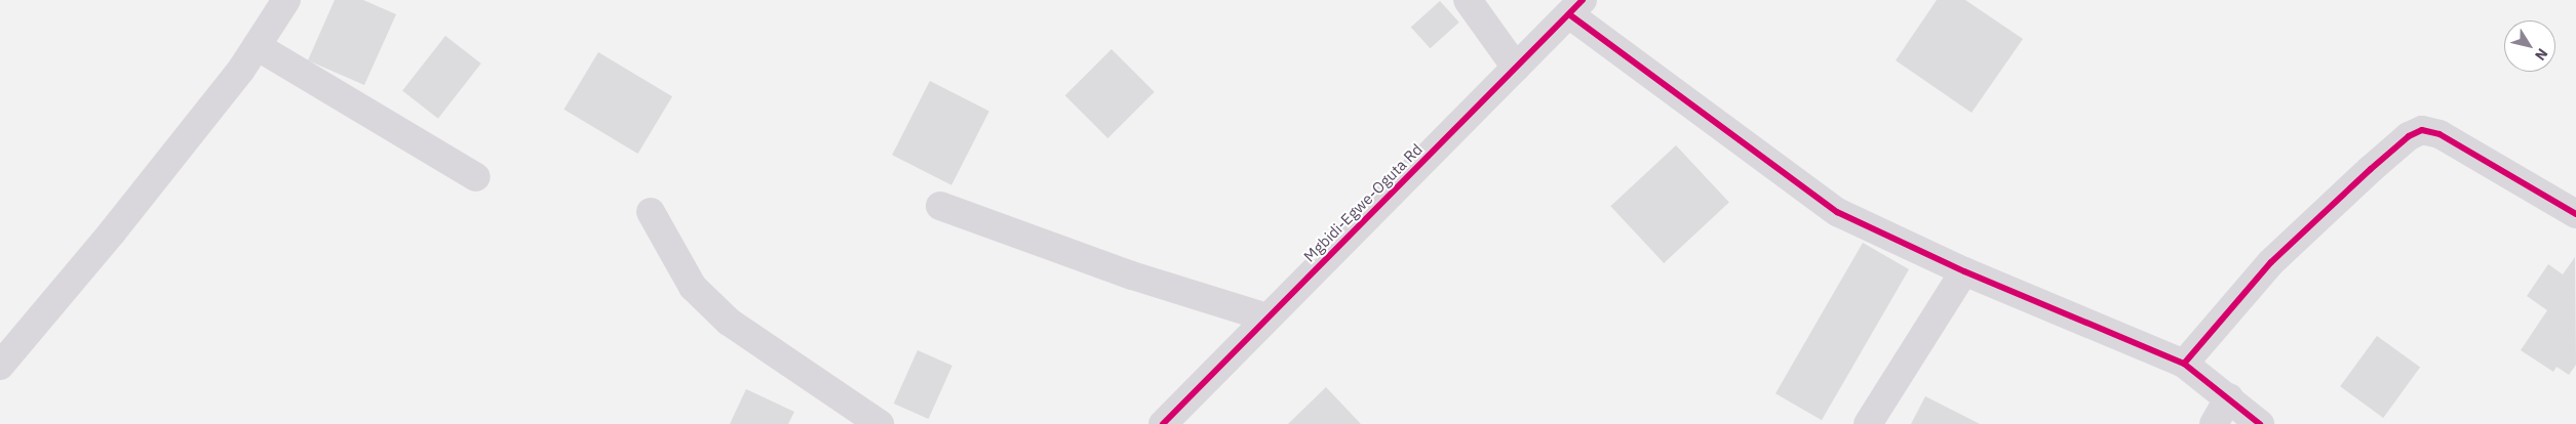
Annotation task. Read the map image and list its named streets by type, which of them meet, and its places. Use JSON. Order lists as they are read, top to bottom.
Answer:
{
  "streets": {
    "street": ["Mgbidi-Egwe-Oguta Rd"]
  },
  "north": "bottom right"
}
